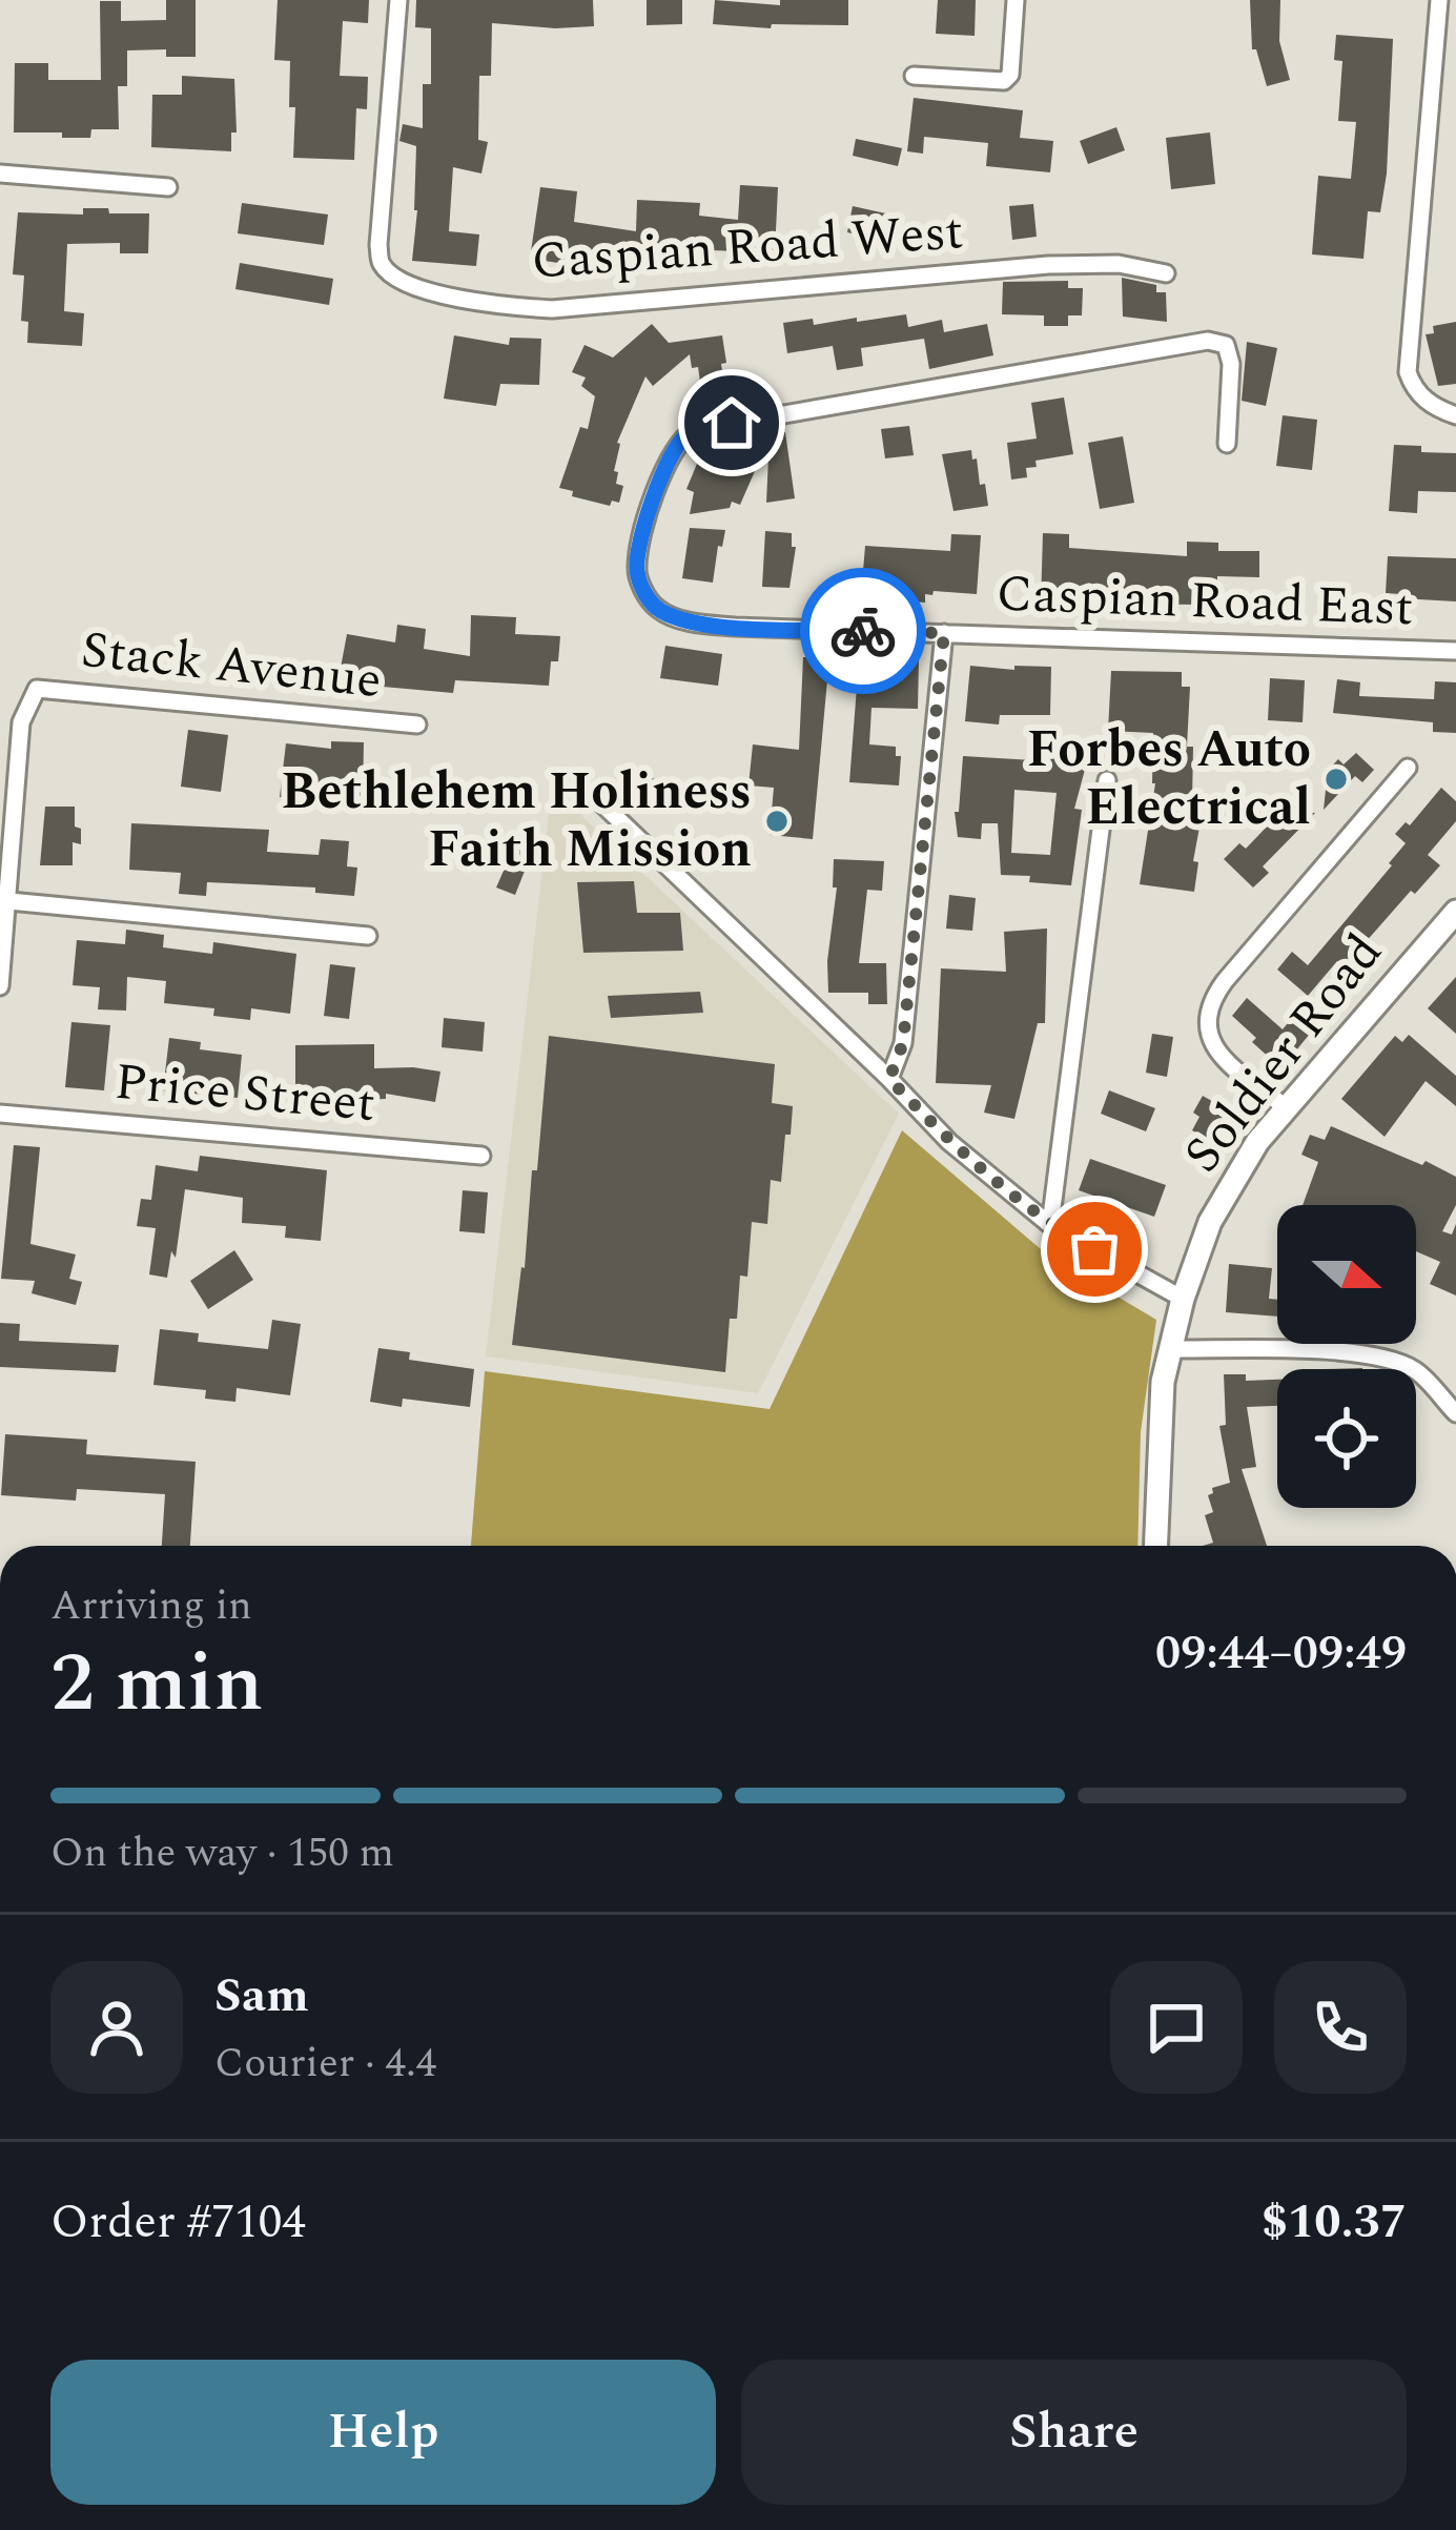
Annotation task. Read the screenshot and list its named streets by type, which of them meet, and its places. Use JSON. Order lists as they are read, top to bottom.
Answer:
{
  "streets": {
    "main road": ["Soldier Road"],
    "street": [
      "Caspian Road West",
      "Caspian Road East",
      "Stack Avenue",
      "Price Street"
    ]
  },
  "places": ["Forbes Auto Electrical", "Bethlehem Holiness Faith Mission"],
  "north": "right",
  "page": {
    "heading": ["2 min", "Arriving in", "09:44–09:49"],
    "panel": [
      "Sam",
      "Courier · 4.4",
      "Order #7104",
      "$10.37"
    ],
    "bar": "On the way · 150 m",
    "buttons": ["Help", "Share"]
  }
}
